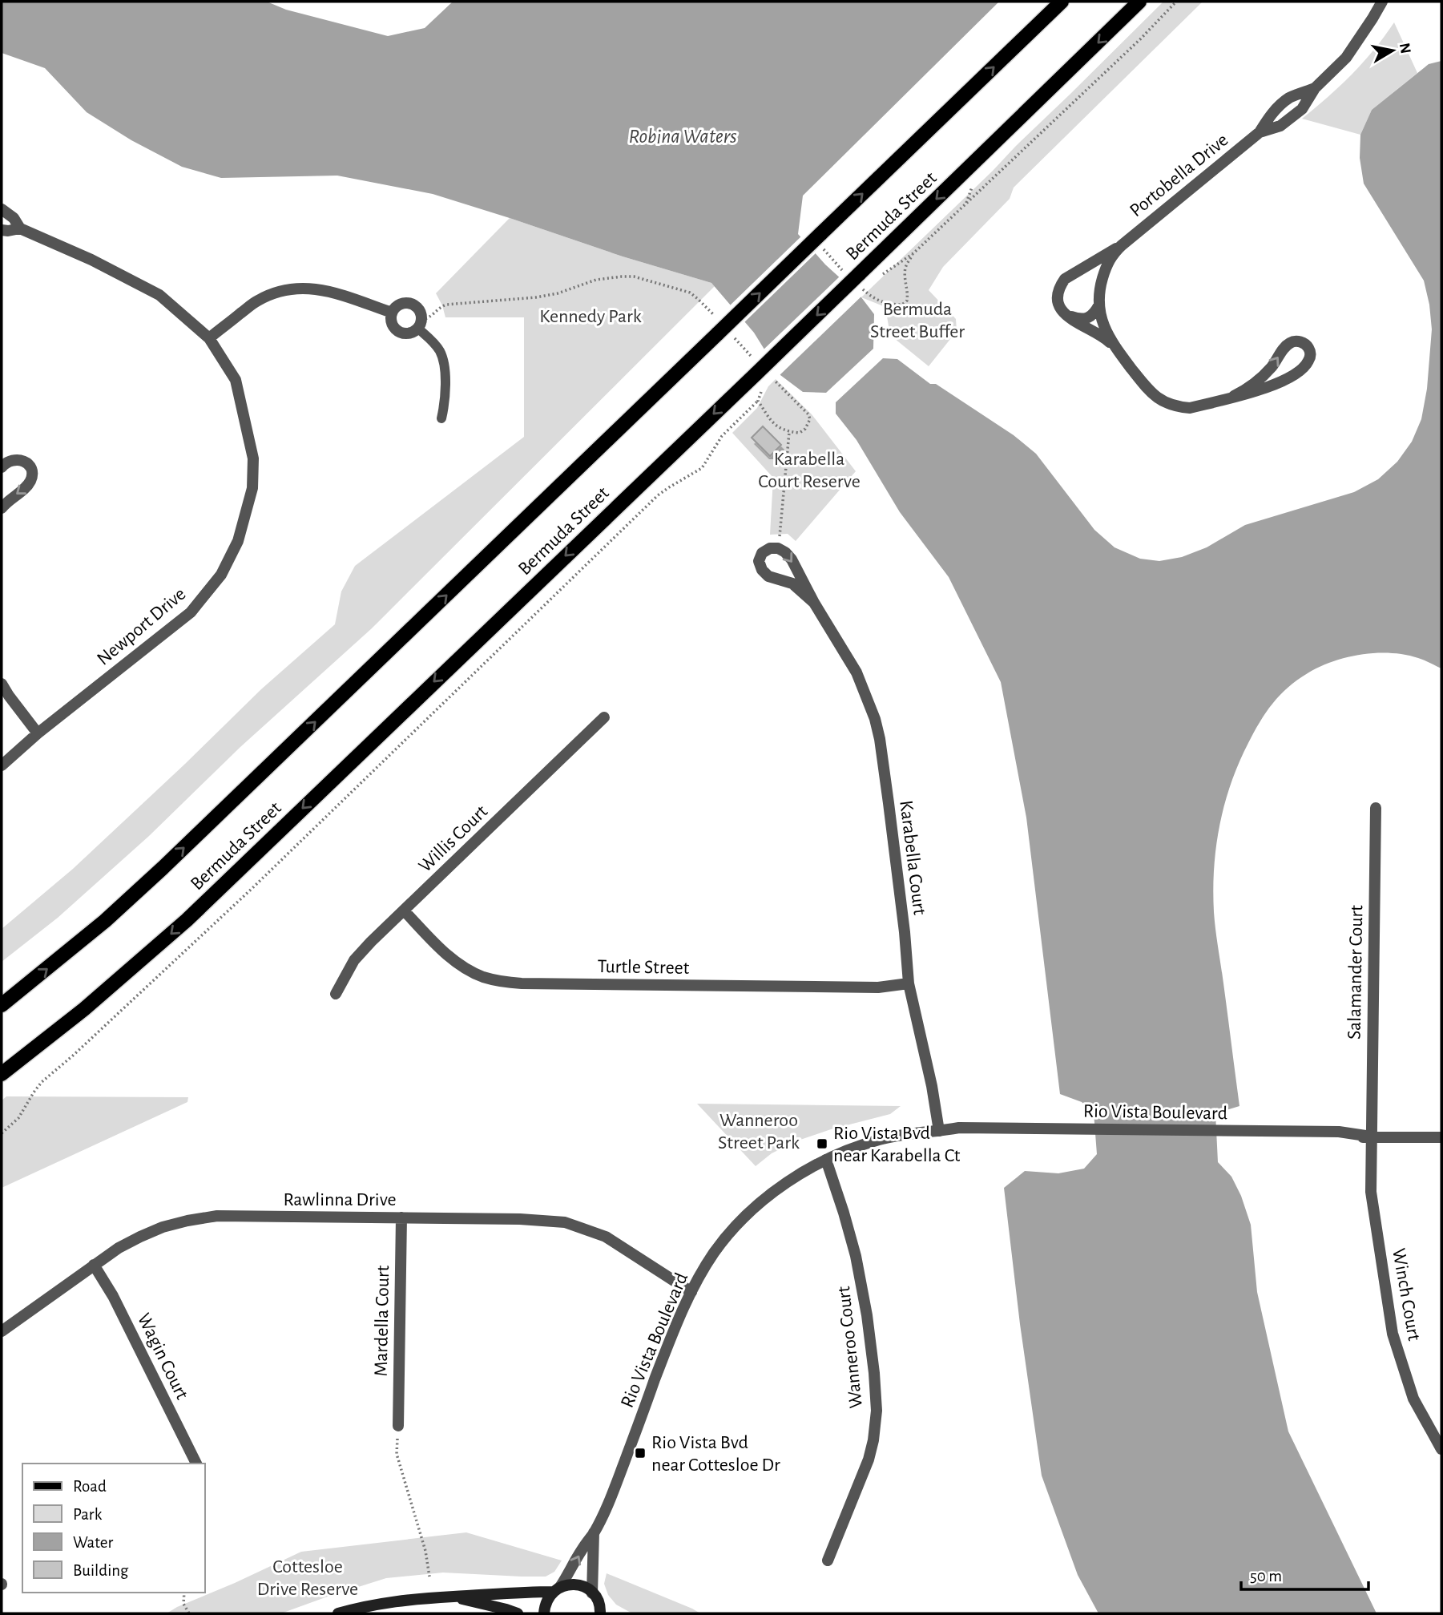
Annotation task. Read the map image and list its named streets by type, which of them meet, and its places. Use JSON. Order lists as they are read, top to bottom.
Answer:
{
  "streets": {
    "main road": ["Bermuda Street"],
    "street": [
      "Portobella Drive",
      "Newport Drive",
      "Willis Court",
      "Karabella Court",
      "Turtle Street",
      "Salamander Court",
      "Rio Vista Boulevard",
      "Rawlinna Drive",
      "Winch Court",
      "Mardella Court",
      "Wanneroo Court",
      "Wagin Court"
    ]
  },
  "crossings": [
    ["Willis Court", "Turtle Street"],
    ["Karabella Court", "Turtle Street"],
    ["Karabella Court", "Rio Vista Boulevard"],
    ["Salamander Court", "Rio Vista Boulevard"],
    ["Salamander Court", "Winch Court"],
    ["Rio Vista Boulevard", "Rawlinna Drive"],
    ["Rio Vista Boulevard", "Winch Court"],
    ["Rio Vista Boulevard", "Wanneroo Court"],
    ["Rawlinna Drive", "Mardella Court"],
    ["Rawlinna Drive", "Wagin Court"]
  ],
  "water": ["Robina Waters"],
  "parks": [
    "Bermuda Street Buffer",
    "Kennedy Park",
    "Karabella Court Reserve",
    "Wanneroo Street Park",
    "Cottesloe Drive Reserve"
  ],
  "places": {
    "transit": ["Rio Vista Bvd near Karabella Ct", "Rio Vista Bvd near Cottesloe Dr"]
  },
  "legend": [
    "Road",
    "Park",
    "Water",
    "Building"
  ],
  "scale_bar": "50 m",
  "north": "right"
}
